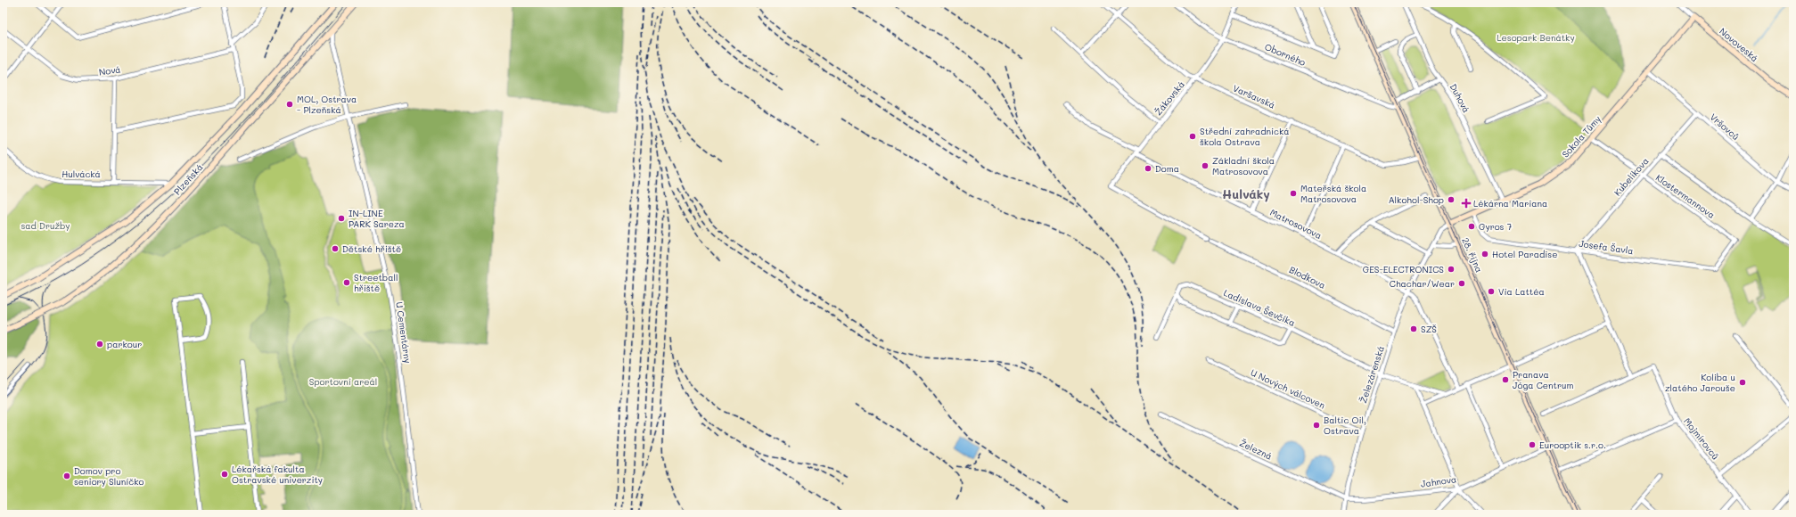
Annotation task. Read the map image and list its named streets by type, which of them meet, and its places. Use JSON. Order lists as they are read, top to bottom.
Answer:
{
  "streets": {
    "main road": [
      "Novoveská",
      "Sokola Tůmy",
      "Plzeňská",
      "28. října"
    ],
    "street": [
      "Oborného",
      "Nová",
      "Varšavská",
      "Žákovská",
      "Duhová",
      "Vršovců",
      "Hulvácká",
      "Kubelíkova",
      "Klostermannova",
      "Matrosovova",
      "Josefa Šavla",
      "Blodkova",
      "Ladislava Ševčíka",
      "U Cementárny",
      "Železárenská",
      "U Nových válcoven",
      "Mojmírovců",
      "Železná",
      "Jahnova"
    ]
  },
  "crossings": [
    ["Novoveská", "Sokola Tůmy"],
    ["Oborného", "Žákovská"],
    ["Oborného", "28. října"],
    ["Varšavská", "Žákovská"],
    ["Varšavská", "28. října"],
    ["Žákovská", "Matrosovova"],
    ["Duhová", "Sokola Tůmy"],
    ["Vršovců", "Sokola Tůmy"],
    ["Vršovců", "Kubelíkova"],
    ["Sokola Tůmy", "Klostermannova"],
    ["Sokola Tůmy", "Josefa Šavla"],
    ["Sokola Tůmy", "28. října"],
    ["Sokola Tůmy", "Železárenská"],
    ["Hulvácká", "Plzeňská"],
    ["Kubelíkova", "Klostermannova"],
    ["Kubelíkova", "Josefa Šavla"],
    ["Plzeňská", "U Cementárny"],
    ["Klostermannova", "Josefa Šavla"],
    ["Matrosovova", "Železárenská"],
    ["28. října", "Železárenská"],
    ["28. října", "Jahnova"],
    ["Blodkova", "Železárenská"],
    ["Ladislava Ševčíka", "Železárenská"],
    ["Železárenská", "U Nových válcoven"],
    ["Železárenská", "Železná"],
    ["Železárenská", "Jahnova"],
    ["Železná", "Jahnova"]
  ],
  "districts": ["Hulváky"],
  "parks": ["Lesopark Benátky", "sad Družby", "Sportovní areál"],
  "places": {
    "other": [
      "MOL, Ostrava - Plzeňská",
      "Střední zahradnická škola Ostrava",
      "Základní škola Matrosovova",
      "Doma",
      "Mateřská škola Matrosovova",
      "Alkohol-Shop",
      "IN-LINE PARK Sareza",
      "Gyros 7",
      "Dětské hřiště",
      "Hotel Paradise",
      "GES-ELECTRONICS",
      "Streetball hřiště",
      "Chachar/Wear",
      "Via Lattéa",
      "SZŠ",
      "parkour",
      "Pranava Jóga Centrum",
      "Koliba u zlatého Jarouše",
      "Baltic Oil, Ostrava",
      "Eurooptik s.r.o.",
      "Lékařská fakulta Ostravské univerzity",
      "Domov pro seniory Sluníčko"
    ],
    "health": ["Lékárna Mariana"]
  }
}
